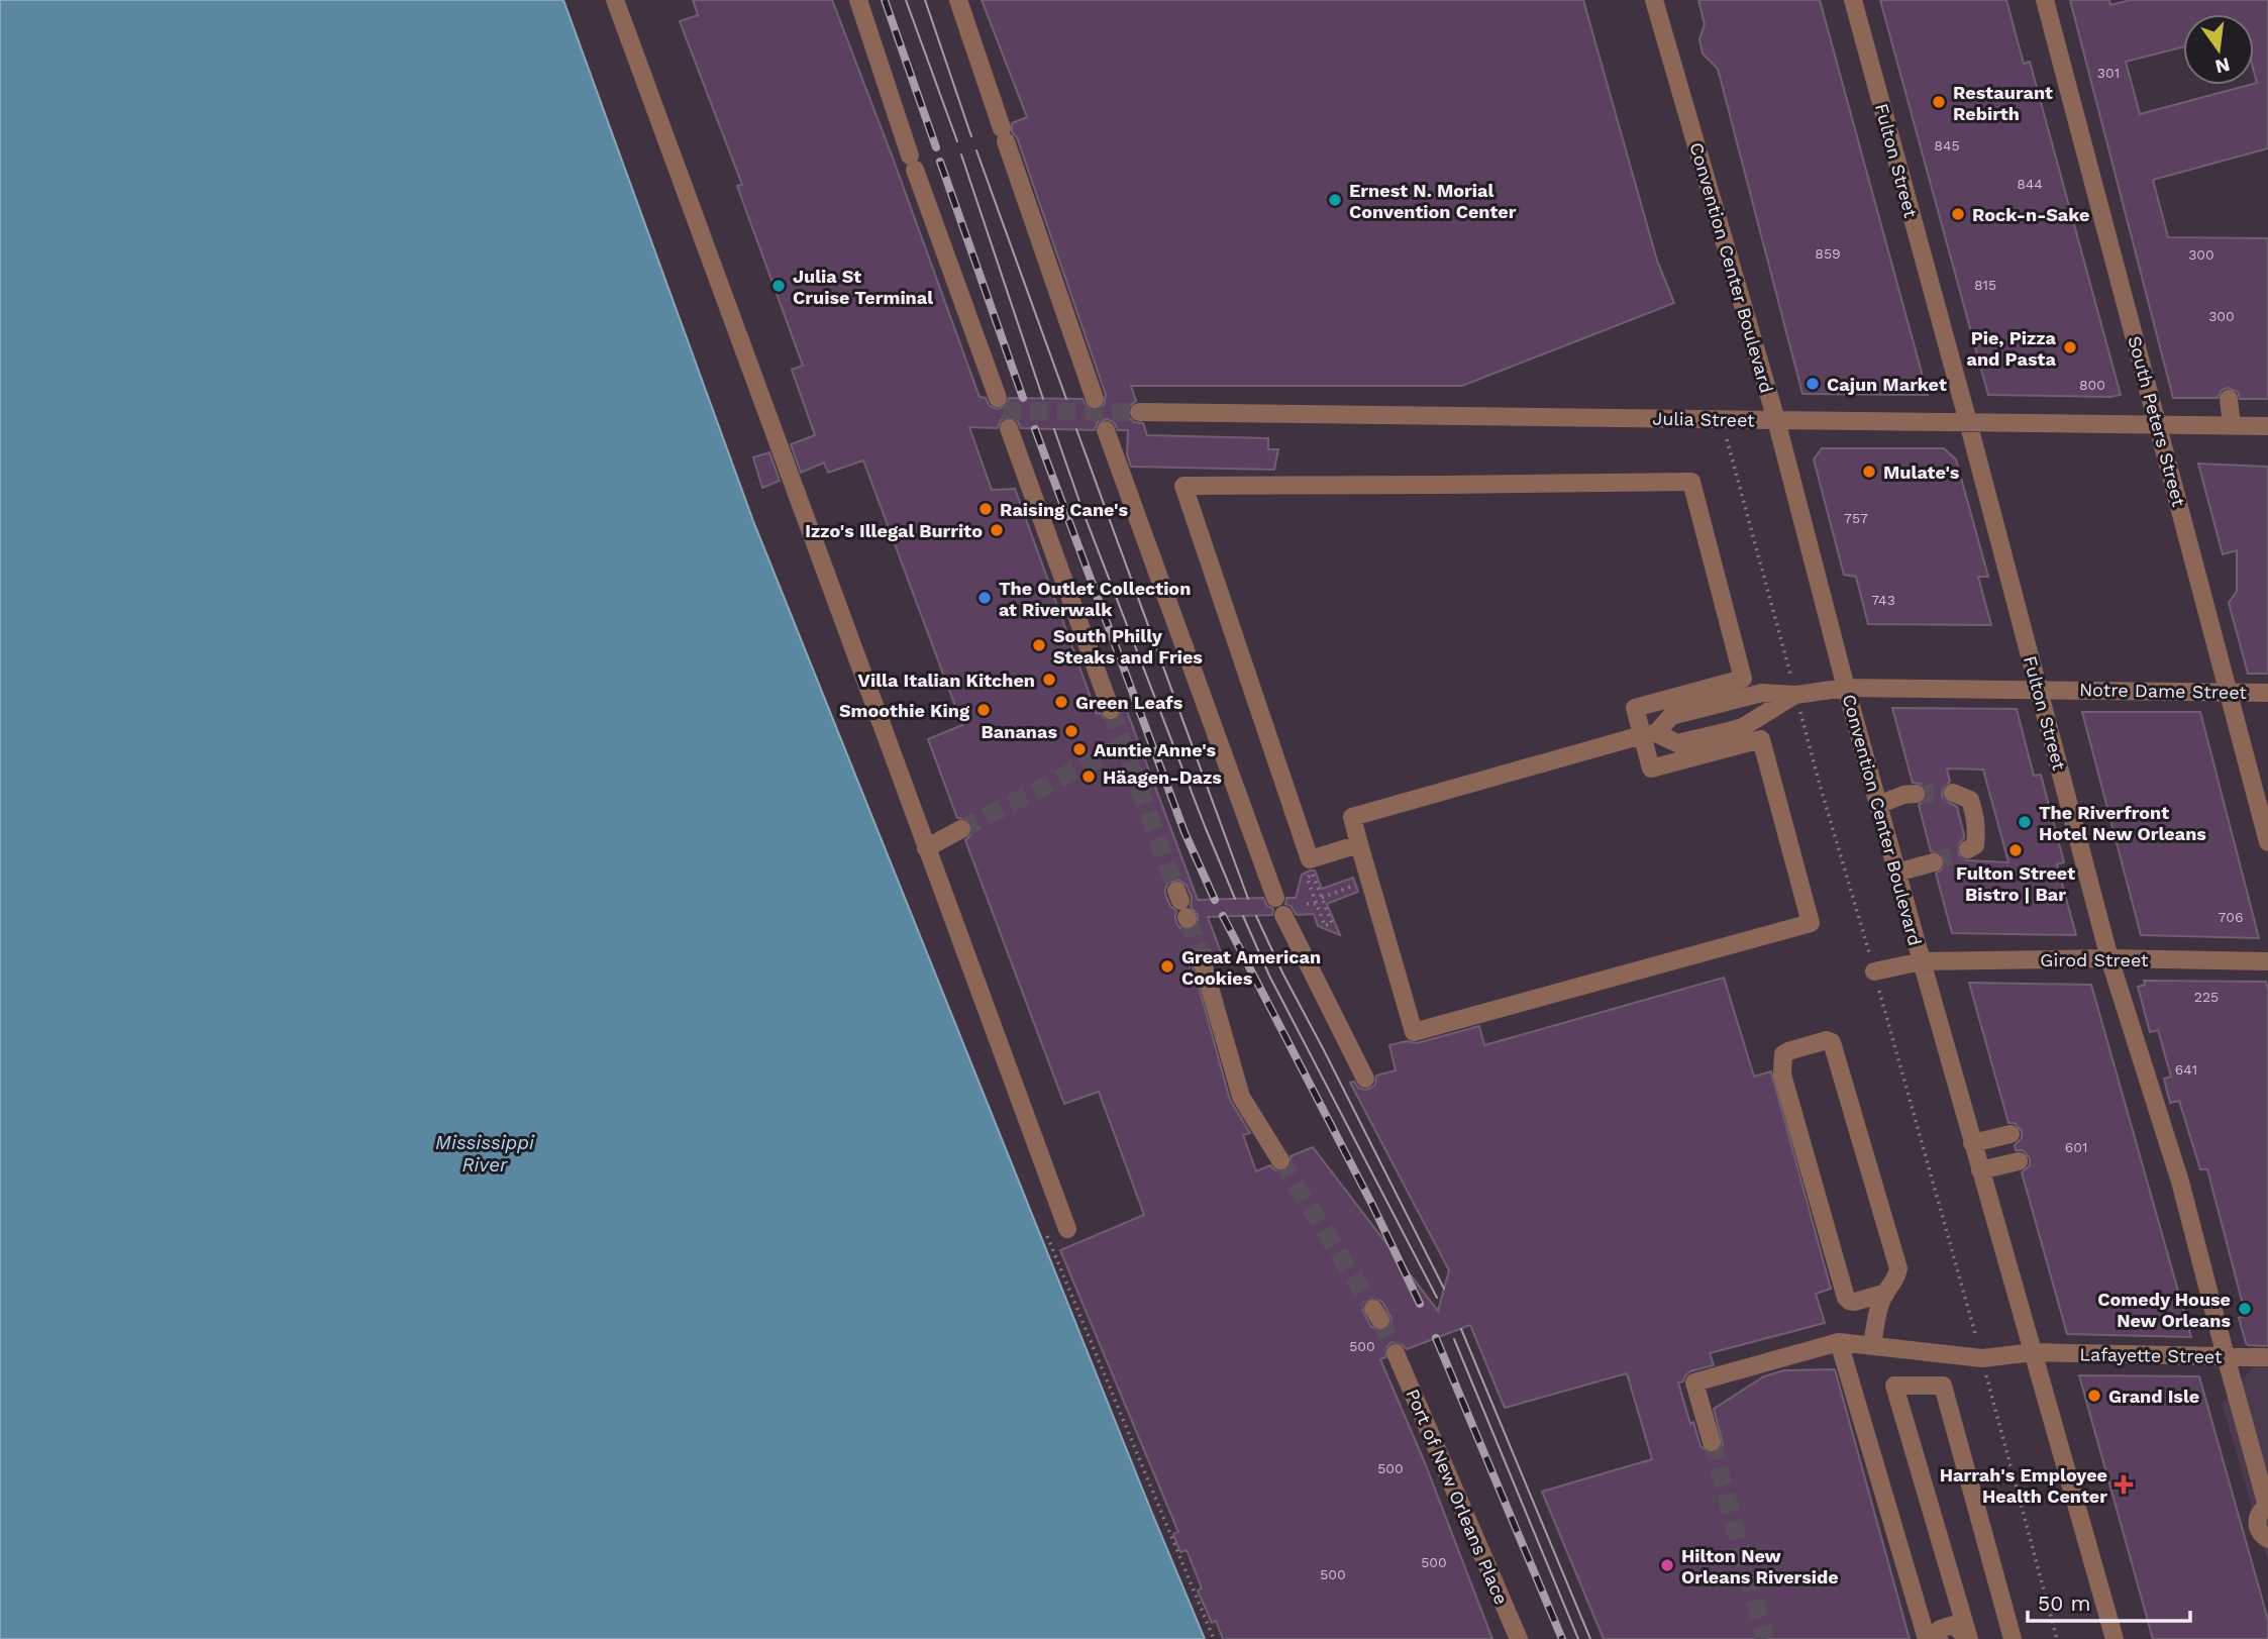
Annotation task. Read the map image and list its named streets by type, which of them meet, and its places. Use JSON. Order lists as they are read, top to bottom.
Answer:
{
  "streets": {
    "street": [
      "Fulton Street",
      "Convention Center Boulevard",
      "Julia Street",
      "South Peters Street",
      "Notre Dame Street",
      "Girod Street",
      "Lafayette Street",
      "Port of New Orleans Place"
    ]
  },
  "crossings": [
    ["Fulton Street", "Julia Street"],
    ["Fulton Street", "Notre Dame Street"],
    ["Fulton Street", "Girod Street"],
    ["Fulton Street", "Lafayette Street"],
    ["Convention Center Boulevard", "Julia Street"],
    ["Convention Center Boulevard", "Notre Dame Street"],
    ["Convention Center Boulevard", "Girod Street"],
    ["Convention Center Boulevard", "Lafayette Street"],
    ["Julia Street", "South Peters Street"],
    ["South Peters Street", "Notre Dame Street"]
  ],
  "water": ["Mississippi River"],
  "places": {
    "other": [
      "Restaurant Rebirth",
      "Ernest N. Morial Convention Center",
      "Rock-n-Sake",
      "Julia St Cruise Terminal",
      "Pie, Pizza and Pasta",
      "Cajun Market",
      "Mulate's",
      "Raising Cane's",
      "Izzo's Illegal Burrito",
      "The Outlet Collection at Riverwalk",
      "South Philly Steaks and Fries",
      "Villa Italian Kitchen",
      "Green Leafs",
      "Smoothie King",
      "Bananas",
      "Auntie Anne's",
      "Häagen-Dazs",
      "The Riverfront Hotel New Orleans",
      "Fulton Street Bistro | Bar",
      "Great American Cookies",
      "Comedy House New Orleans",
      "Grand Isle",
      "Hilton New Orleans Riverside"
    ],
    "health": ["Harrah's Employee Health Center"]
  },
  "house_numbers": [
    "301",
    "845",
    "844",
    "859",
    "300",
    "815",
    "300",
    "800",
    "757",
    "743",
    "706",
    "225",
    "641",
    "601",
    "500",
    "500",
    "500",
    "500"
  ],
  "scale_bar": "50 m",
  "north": "bottom"
}
